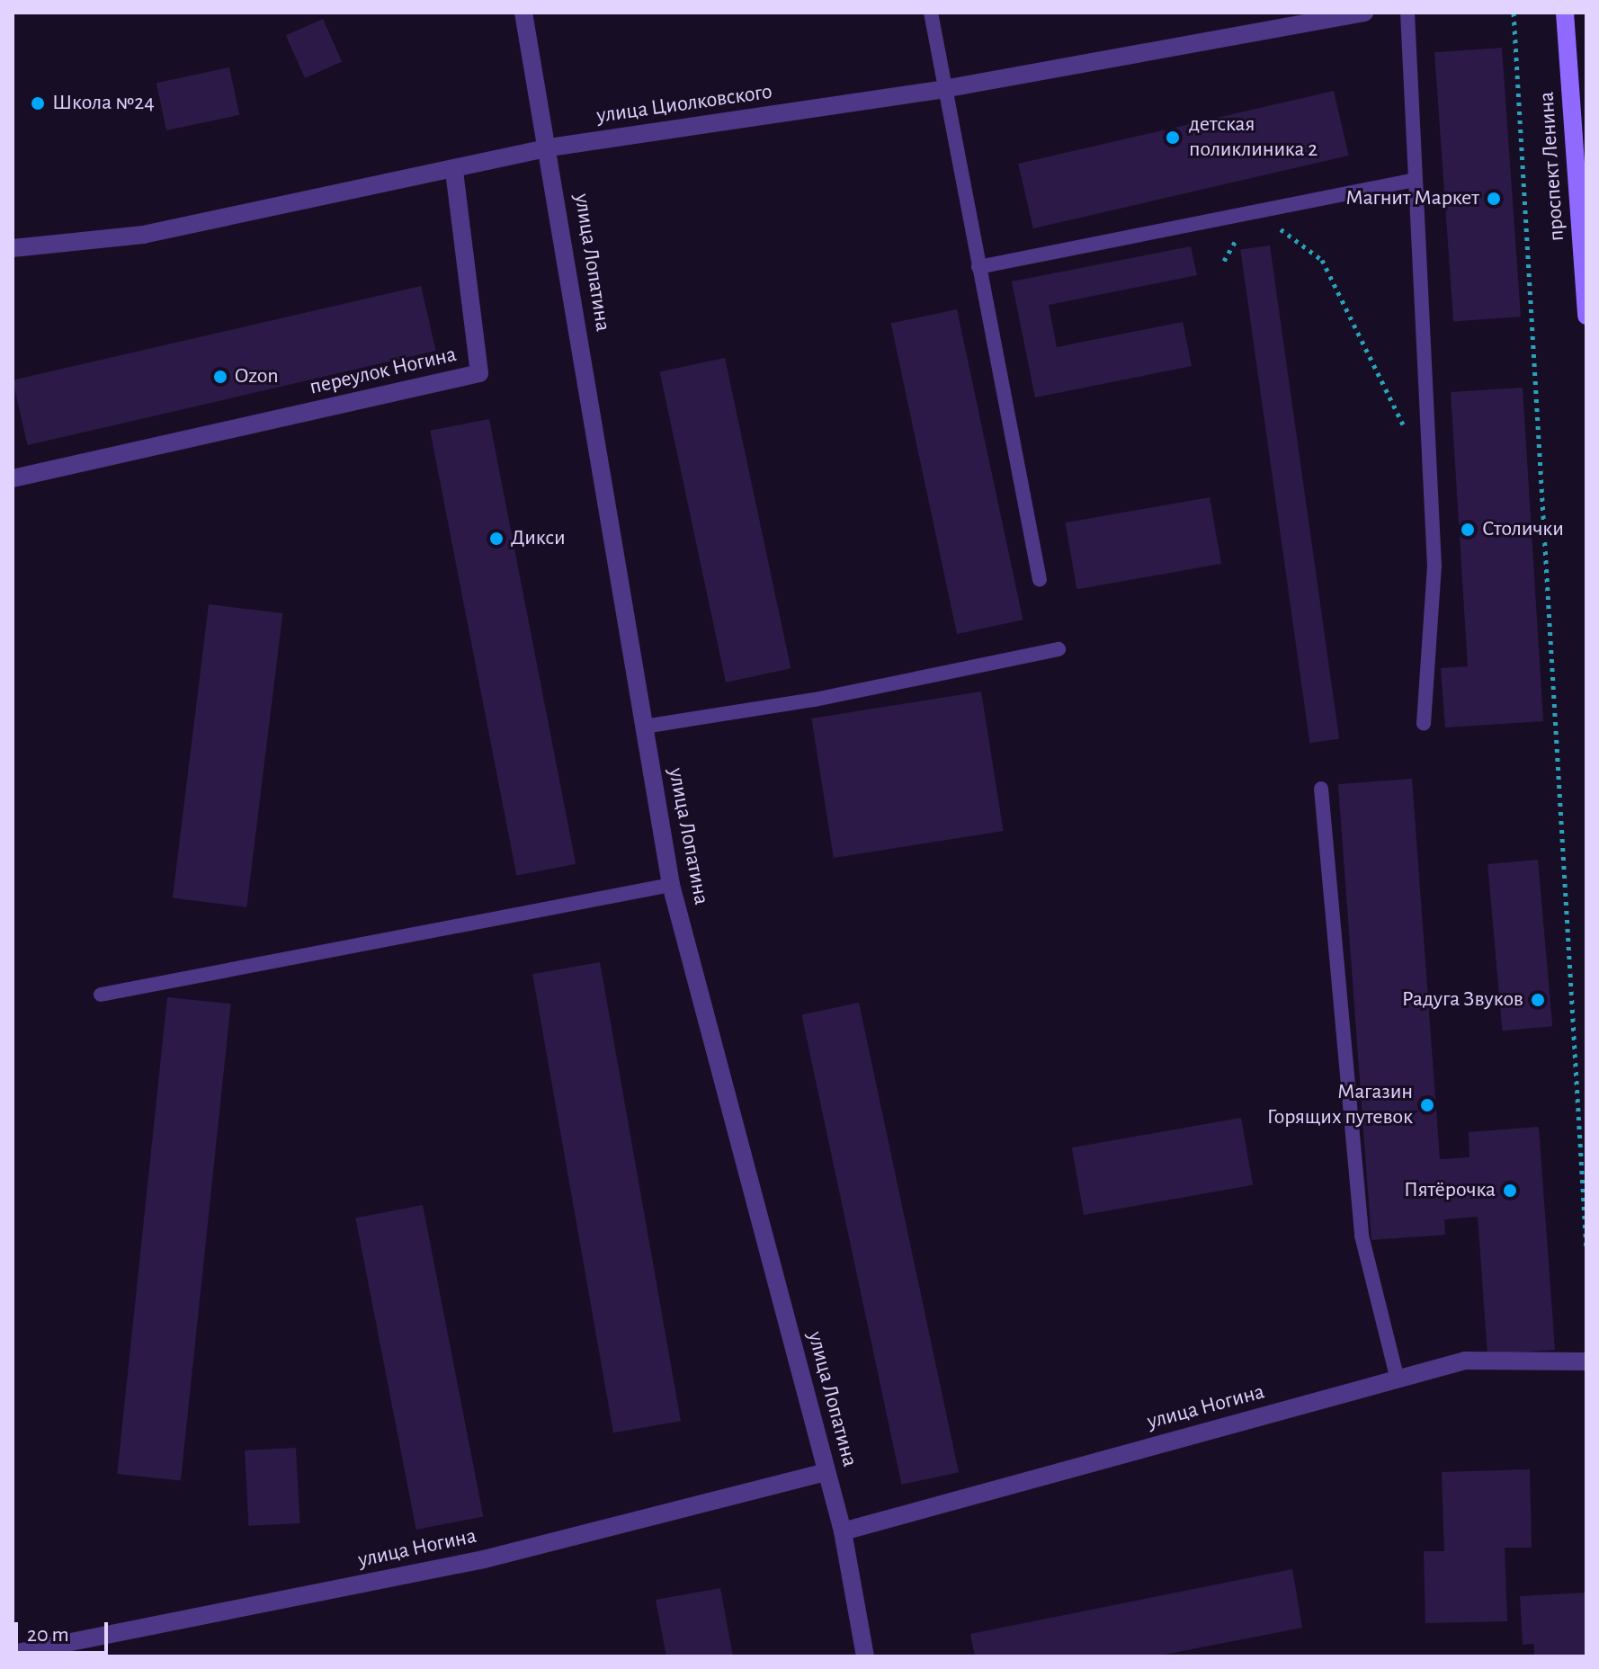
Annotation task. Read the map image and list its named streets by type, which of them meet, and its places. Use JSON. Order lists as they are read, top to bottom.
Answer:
{
  "streets": {
    "main road": ["проспект Ленина"],
    "street": [
      "улица Циолковского",
      "улица Лопатина",
      "переулок Ногина",
      "улица Ногина"
    ]
  },
  "crossings": [
    ["улица Циолковского", "улица Лопатина"],
    ["улица Циолковского", "переулок Ногина"],
    ["улица Лопатина", "улица Ногина"]
  ],
  "places": [
    "Школа №24",
    "детская поликлиника 2",
    "Магнит Маркет",
    "Ozon",
    "Столички",
    "Дикси",
    "Радуга Звуков",
    "Магазин Горящих путевок",
    "Пятёрочка"
  ],
  "scale_bar": "20 m"
}
